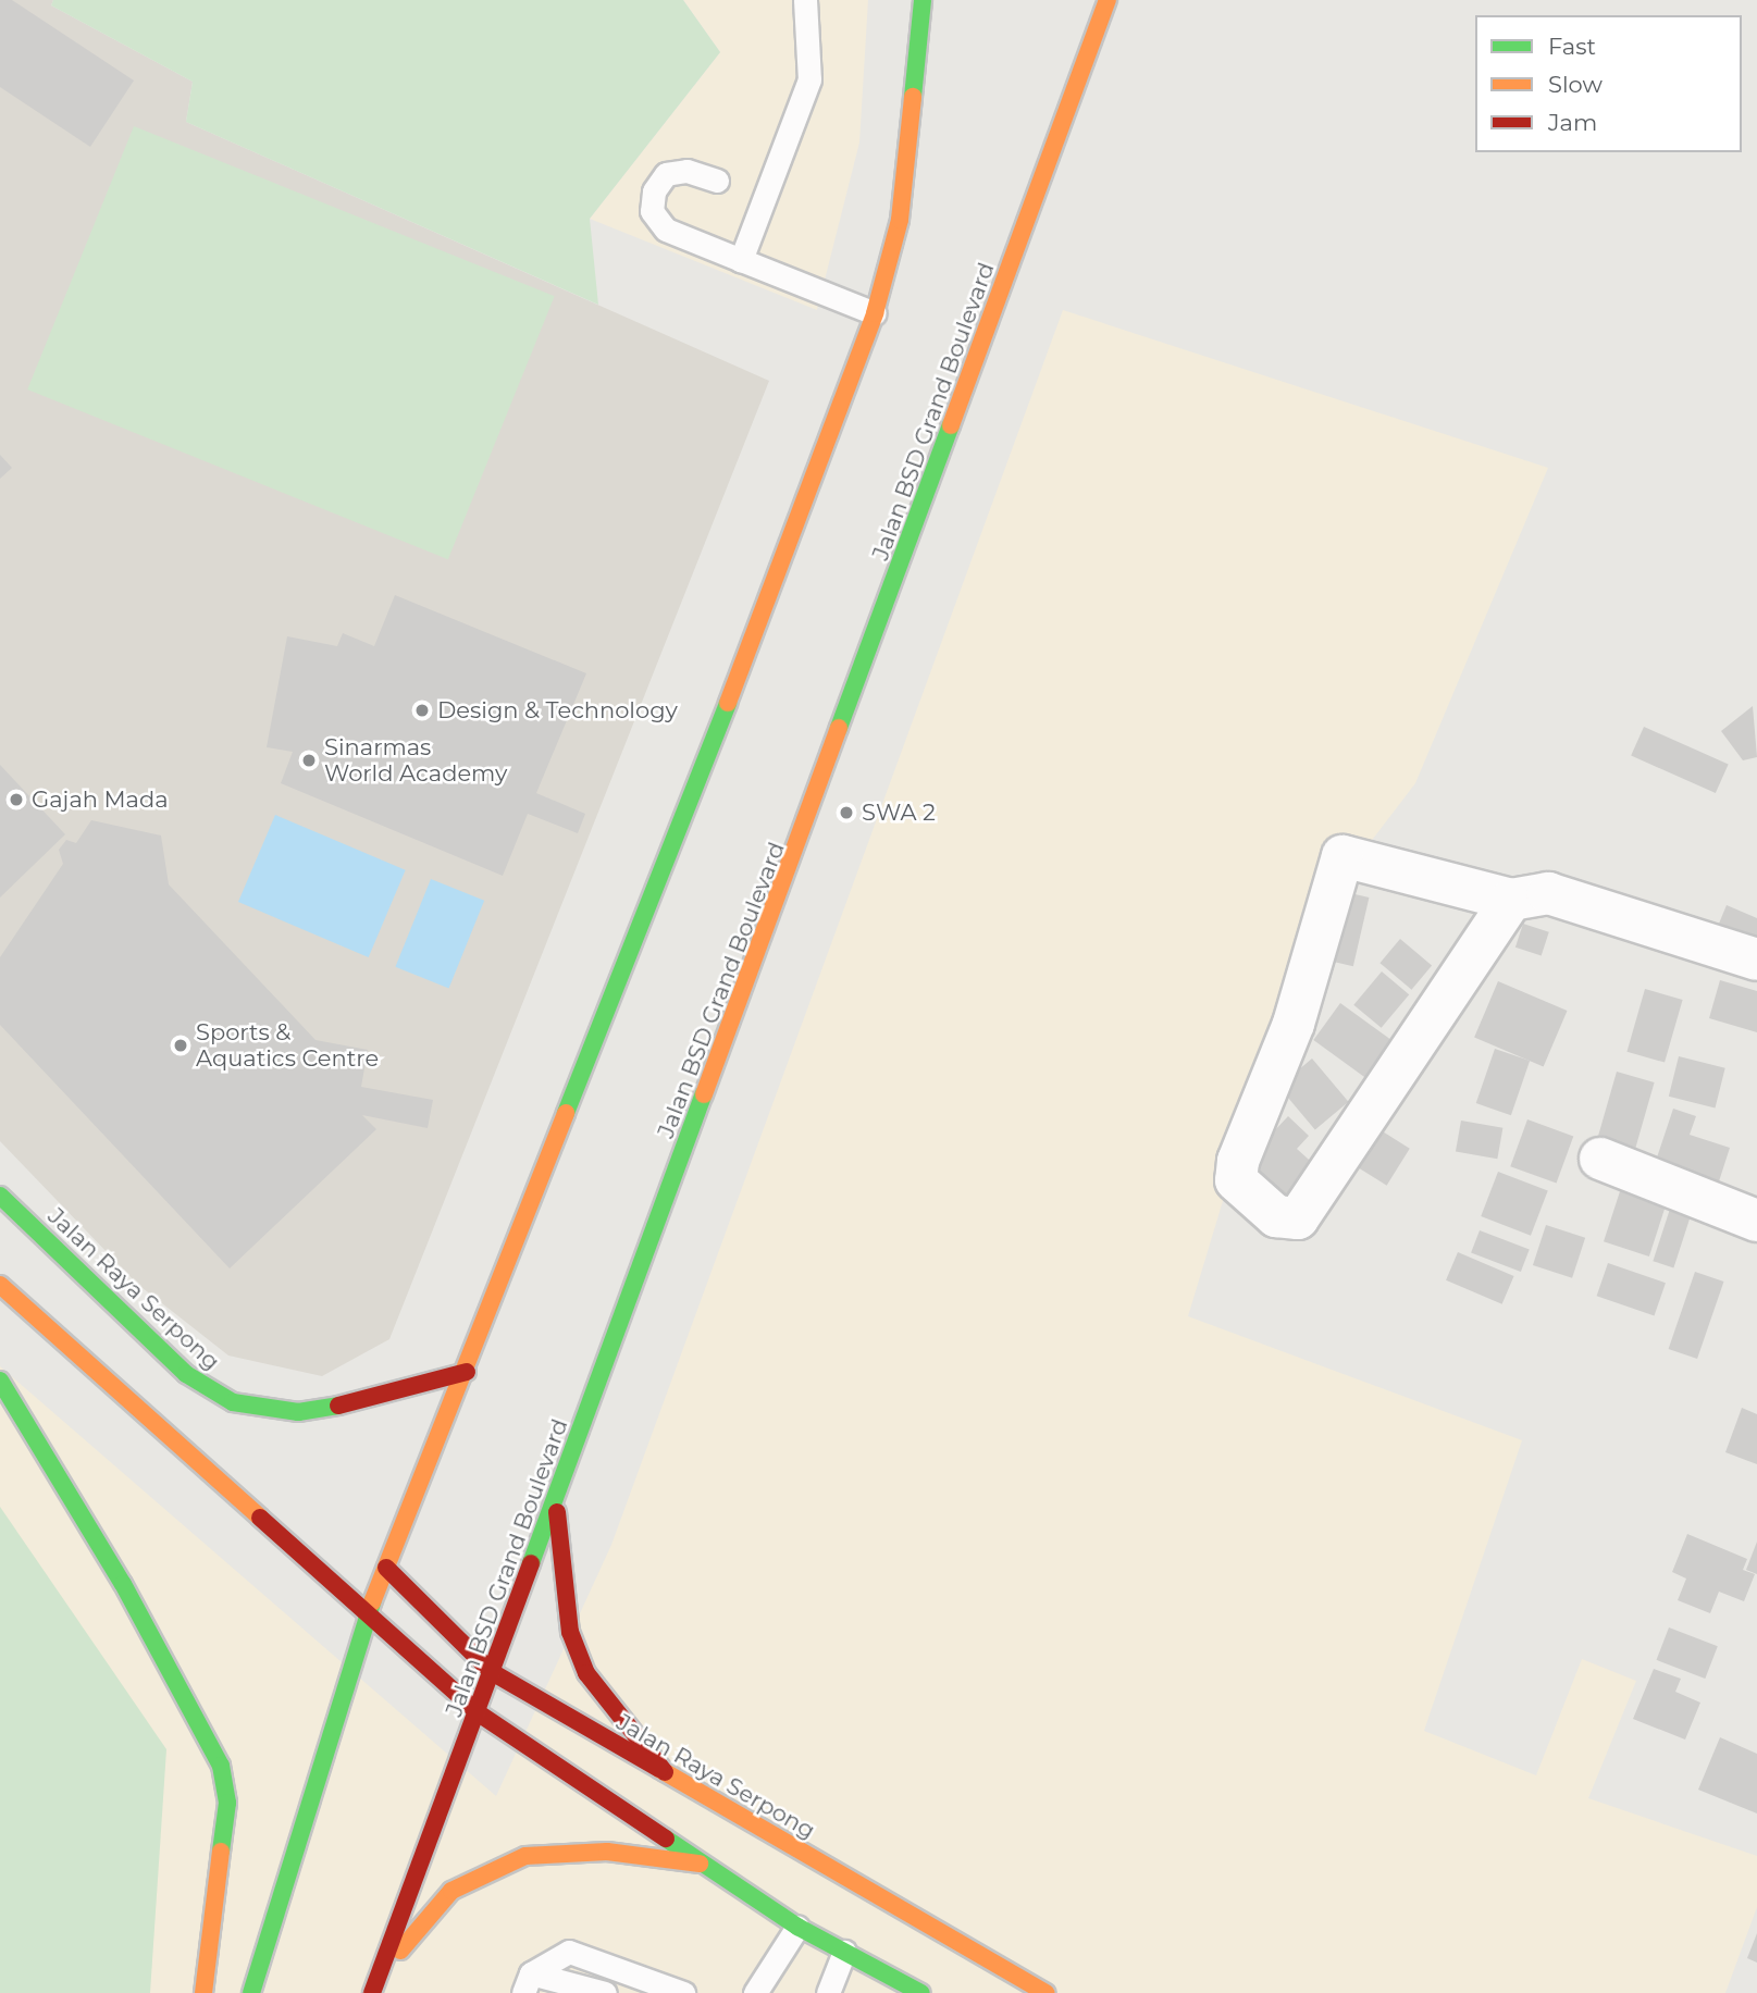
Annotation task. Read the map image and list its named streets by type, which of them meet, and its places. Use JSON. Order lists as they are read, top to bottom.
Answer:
{
  "streets": {
    "main road": ["Jalan BSD Grand Boulevard", "Jalan Raya Serpong"]
  },
  "crossings": [
    ["Jalan BSD Grand Boulevard", "Jalan Raya Serpong"]
  ],
  "places": [
    "Design & Technology",
    "Sinarmas World Academy",
    "Gajah Mada",
    "SWA 2",
    "Sports & Aquatics Centre"
  ],
  "legend": ["Fast", "Slow", "Jam"]
}
